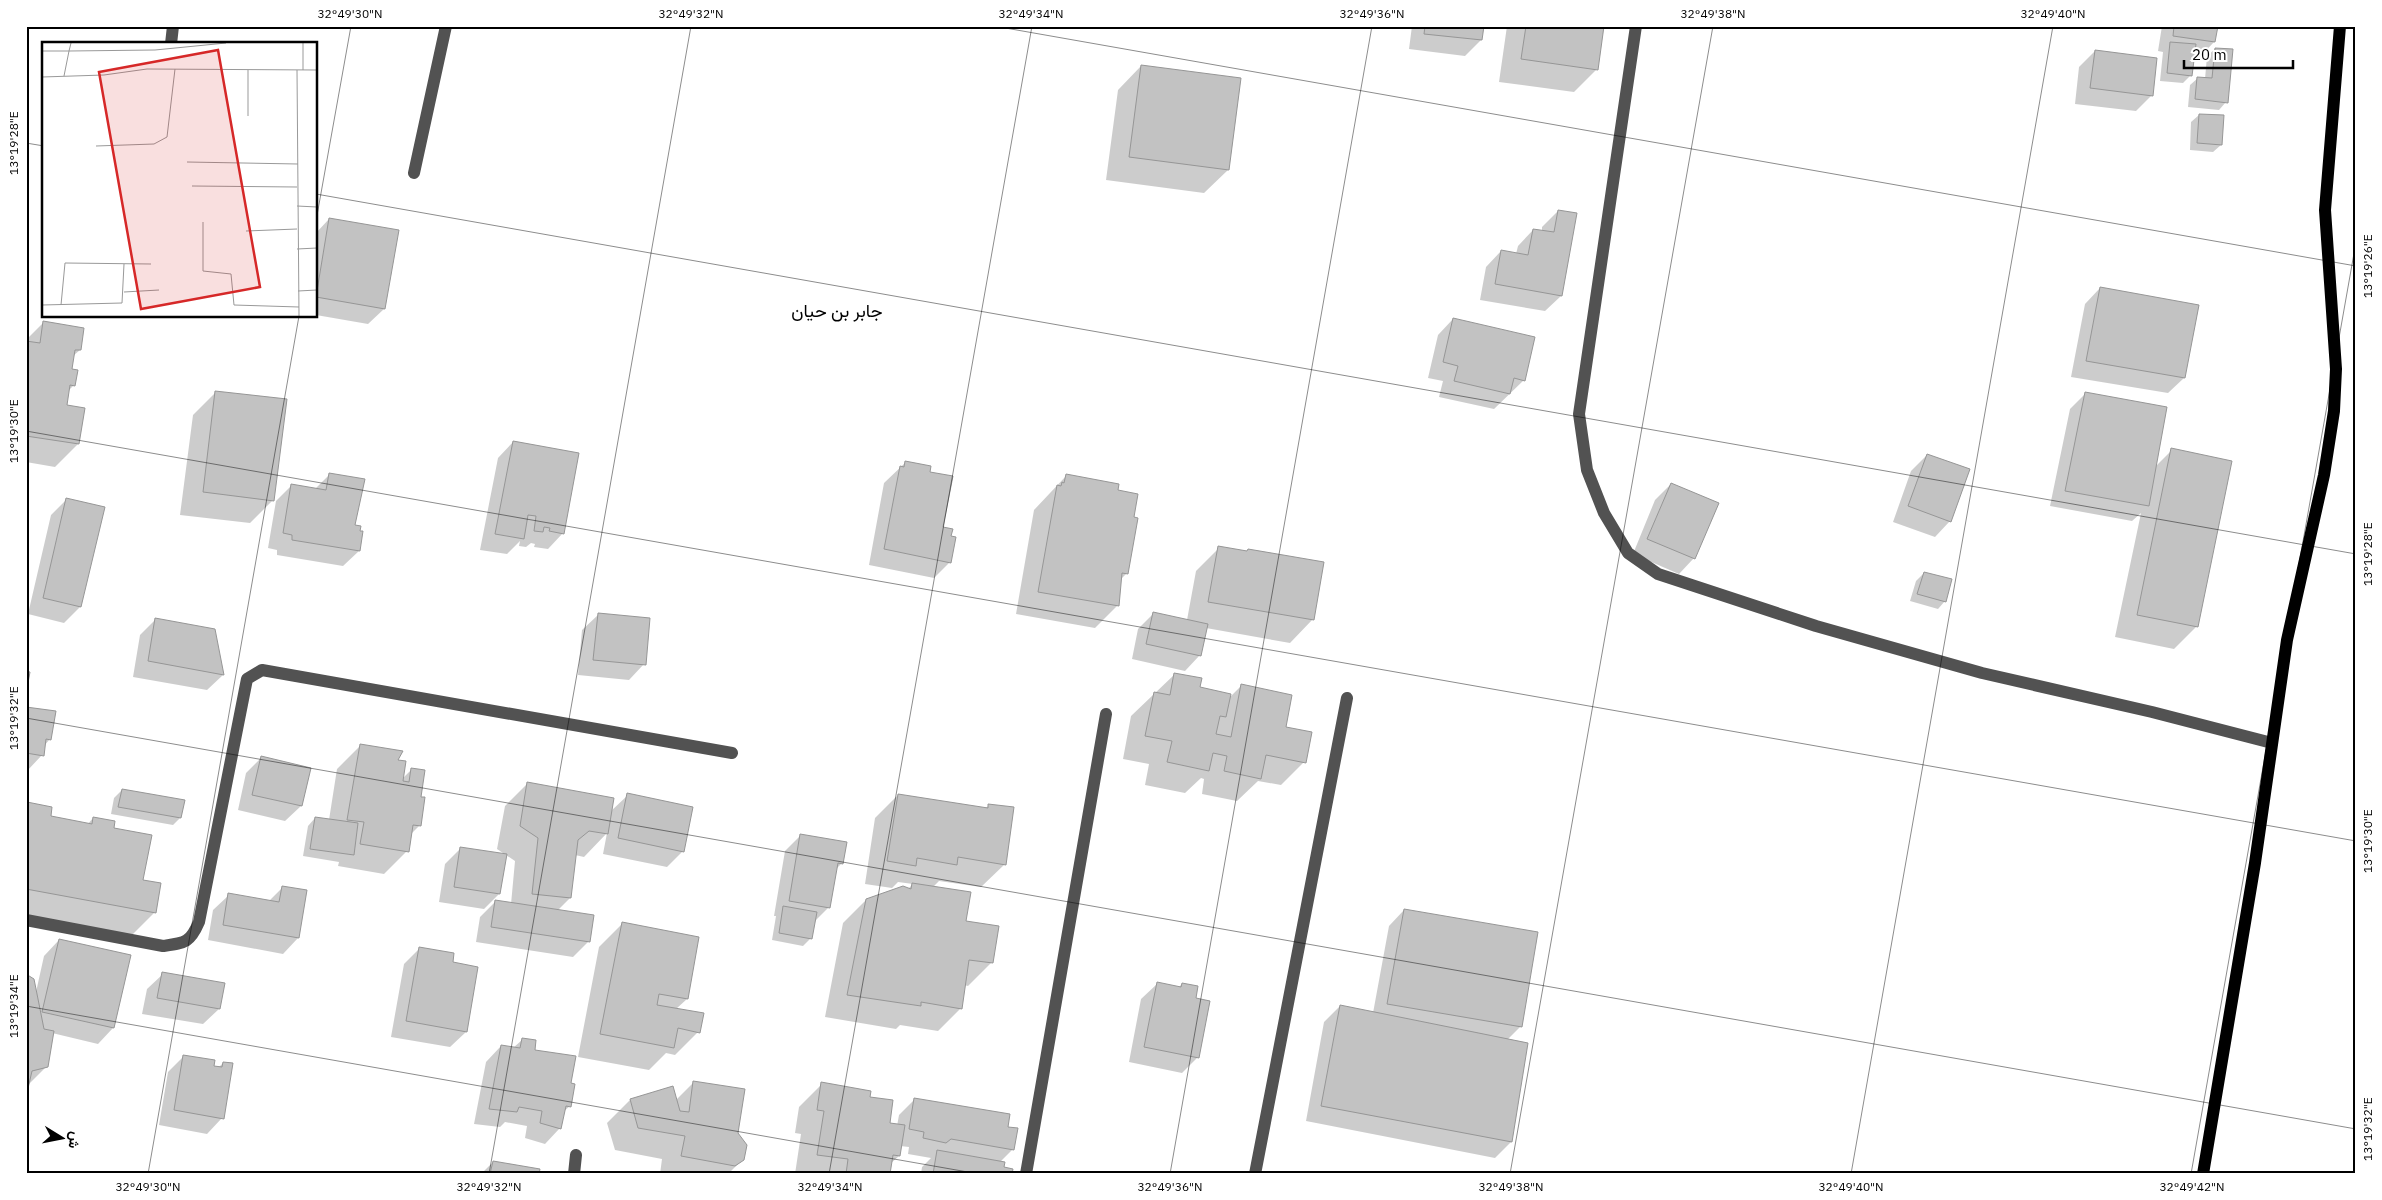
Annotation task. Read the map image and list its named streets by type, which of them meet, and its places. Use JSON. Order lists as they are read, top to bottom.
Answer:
{
  "districts": ["جابر بن حيان"],
  "scale_bar": "20 m",
  "north": "right",
  "coordinates": [
    "32°49'30\"N",
    "32°49'32\"N",
    "32°49'34\"N",
    "32°49'36\"N",
    "32°49'38\"N",
    "32°49'40\"N",
    "13°19'28\"E",
    "13°19'26\"E",
    "13°19'30\"E",
    "13°19'32\"E",
    "13°19'34\"E",
    "32°49'42\"N"
  ]
}
